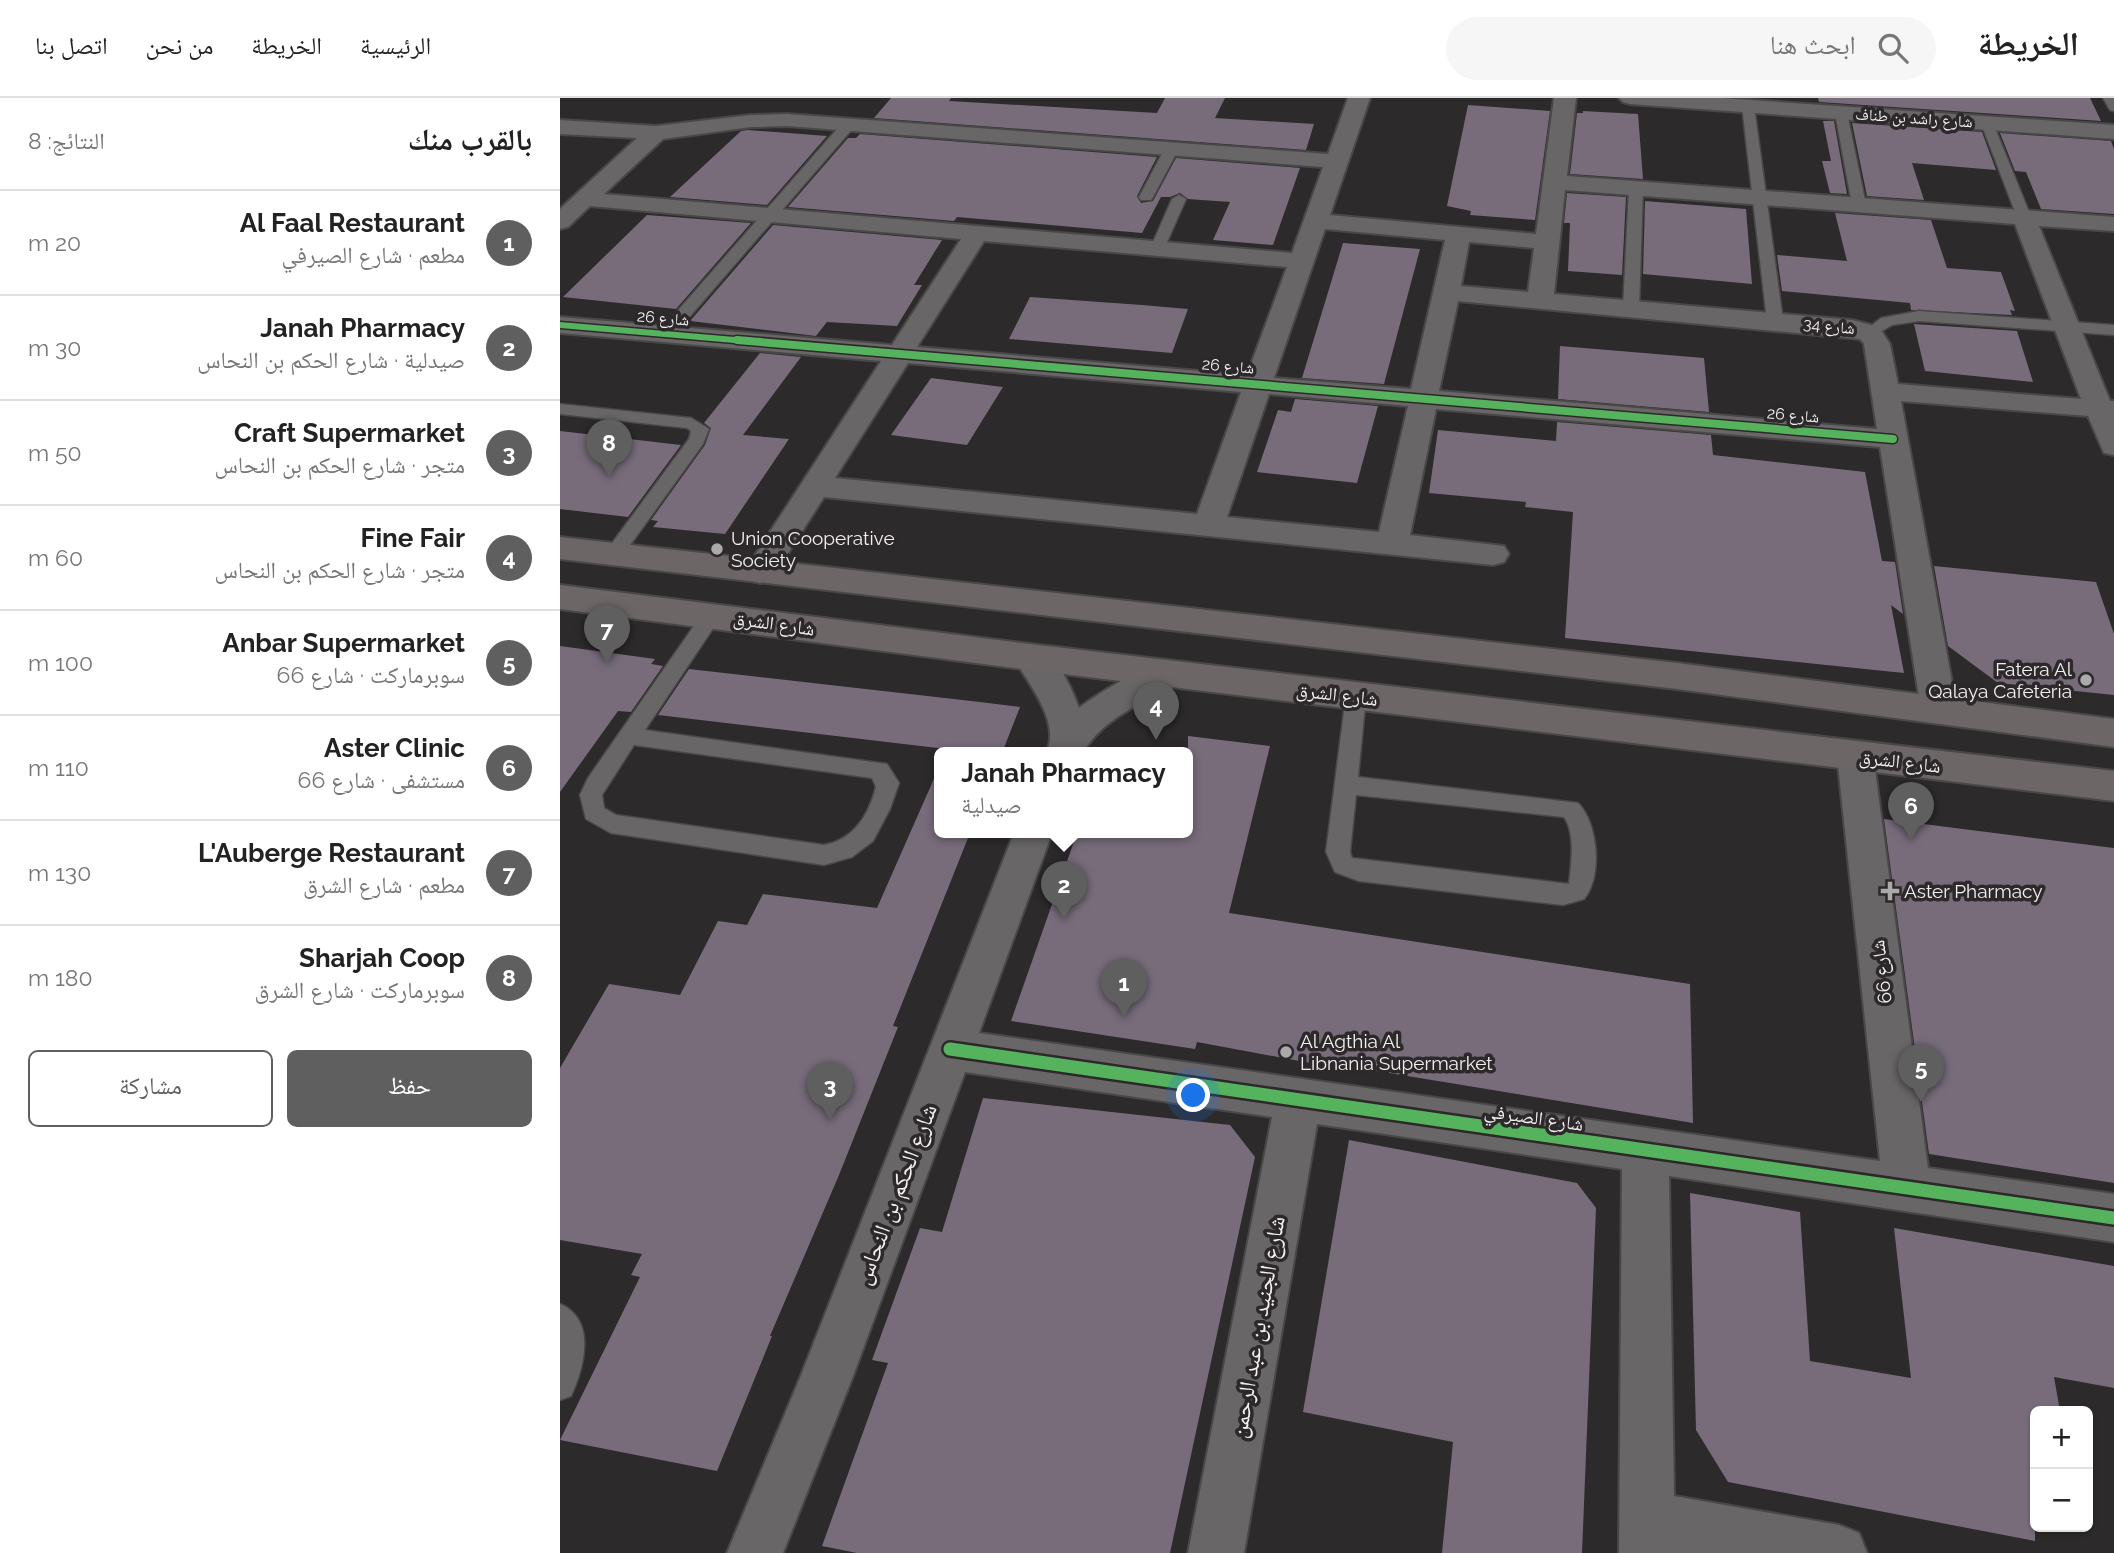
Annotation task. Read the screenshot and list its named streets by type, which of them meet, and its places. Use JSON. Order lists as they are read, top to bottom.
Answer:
{
  "streets": {
    "main road": ["شارع الشرق"],
    "street": [
      "شارع راشد بن طناف",
      "شارع 26",
      "شارع 34",
      "شارع 66",
      "شارع الصيرفي",
      "شارع الحكم بن النحاس",
      "شارع الجنيد بن عبد الرحمن"
    ]
  },
  "crossings": [
    ["شارع 26", "شارع 34"],
    ["شارع الشرق", "شارع 66"],
    ["شارع 66", "شارع الصيرفي"],
    ["شارع الصيرفي", "شارع الحكم بن النحاس"],
    ["شارع الصيرفي", "شارع الجنيد بن عبد الرحمن"]
  ],
  "places": {
    "other": ["Union Cooperative Society", "Fatera Al Qalaya Cafeteria", "Al Agthia Al Libnania Supermarket"],
    "health": ["Aster Pharmacy"]
  },
  "page": {
    "header": "الخريطة",
    "search": "ابحث هنا",
    "nav": [
      "الرئيسية",
      "الخريطة",
      "من نحن",
      "اتصل بنا"
    ],
    "heading": ["بالقرب منك", "النتائج: 8"],
    "list": [
      {
        "mark": "1",
        "name": "Al Faal Restaurant",
        "note": "مطعم · شارع الصيرفي",
        "value": "20 m"
      },
      {
        "mark": "2",
        "name": "Janah Pharmacy",
        "note": "صيدلية · شارع الحكم بن النحاس",
        "value": "30 m"
      },
      {
        "mark": "3",
        "name": "Craft Supermarket",
        "note": "متجر · شارع الحكم بن النحاس",
        "value": "50 m"
      },
      {
        "mark": "4",
        "name": "Fine Fair",
        "note": "متجر · شارع الحكم بن النحاس",
        "value": "60 m"
      },
      {
        "mark": "5",
        "name": "Anbar Supermarket",
        "note": "سوبرماركت · شارع 66",
        "value": "100 m"
      },
      {
        "mark": "6",
        "name": "Aster Clinic",
        "note": "مستشفى · شارع 66",
        "value": "110 m"
      },
      {
        "mark": "7",
        "name": "L'Auberge Restaurant",
        "note": "مطعم · شارع الشرق",
        "value": "130 m"
      },
      {
        "mark": "8",
        "name": "Sharjah Coop",
        "note": "سوبرماركت · شارع الشرق",
        "value": "180 m"
      }
    ],
    "pins": [
      "8",
      "7",
      "4",
      "6",
      "2",
      "1",
      "5",
      "3"
    ],
    "popup": ["Janah Pharmacy", "صيدلية"],
    "buttons": ["حفظ", "مشاركة"],
    "map_buttons": ["+", "−"]
  }
}
